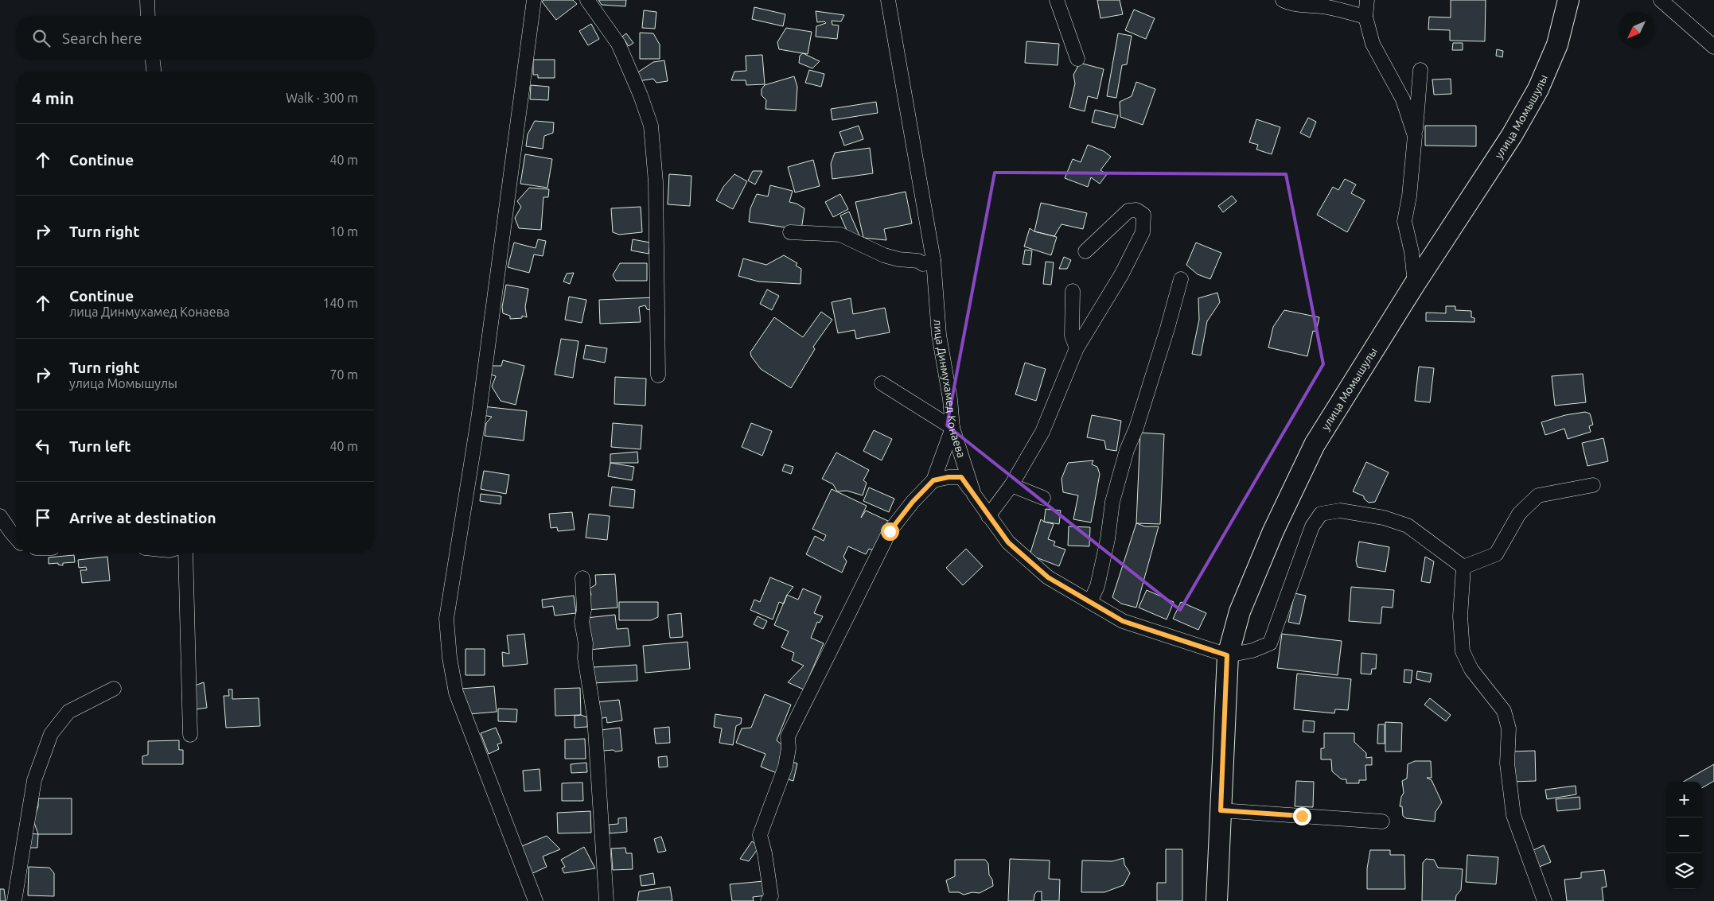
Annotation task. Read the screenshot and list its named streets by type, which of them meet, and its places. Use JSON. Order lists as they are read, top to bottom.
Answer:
{
  "streets": {
    "main road": ["улица Момышулы"],
    "street": ["лица Динмухамед Конаева"]
  },
  "crossings": [
    ["улица Момышулы", "лица Динмухамед Конаева"]
  ],
  "north": "bottom left",
  "page": {
    "search": "Search here",
    "heading": ["4 min", "Walk · 300 m"],
    "list": [
      ["Continue", "40 m"],
      ["Turn right", "10 m"],
      ["Continue", "лица Динмухамед Конаева", "140 m"],
      ["Turn right", "улица Момышулы", "70 m"],
      ["Turn left", "40 m"],
      "Arrive at destination"
    ],
    "map_buttons": ["+", "−"]
  }
}
